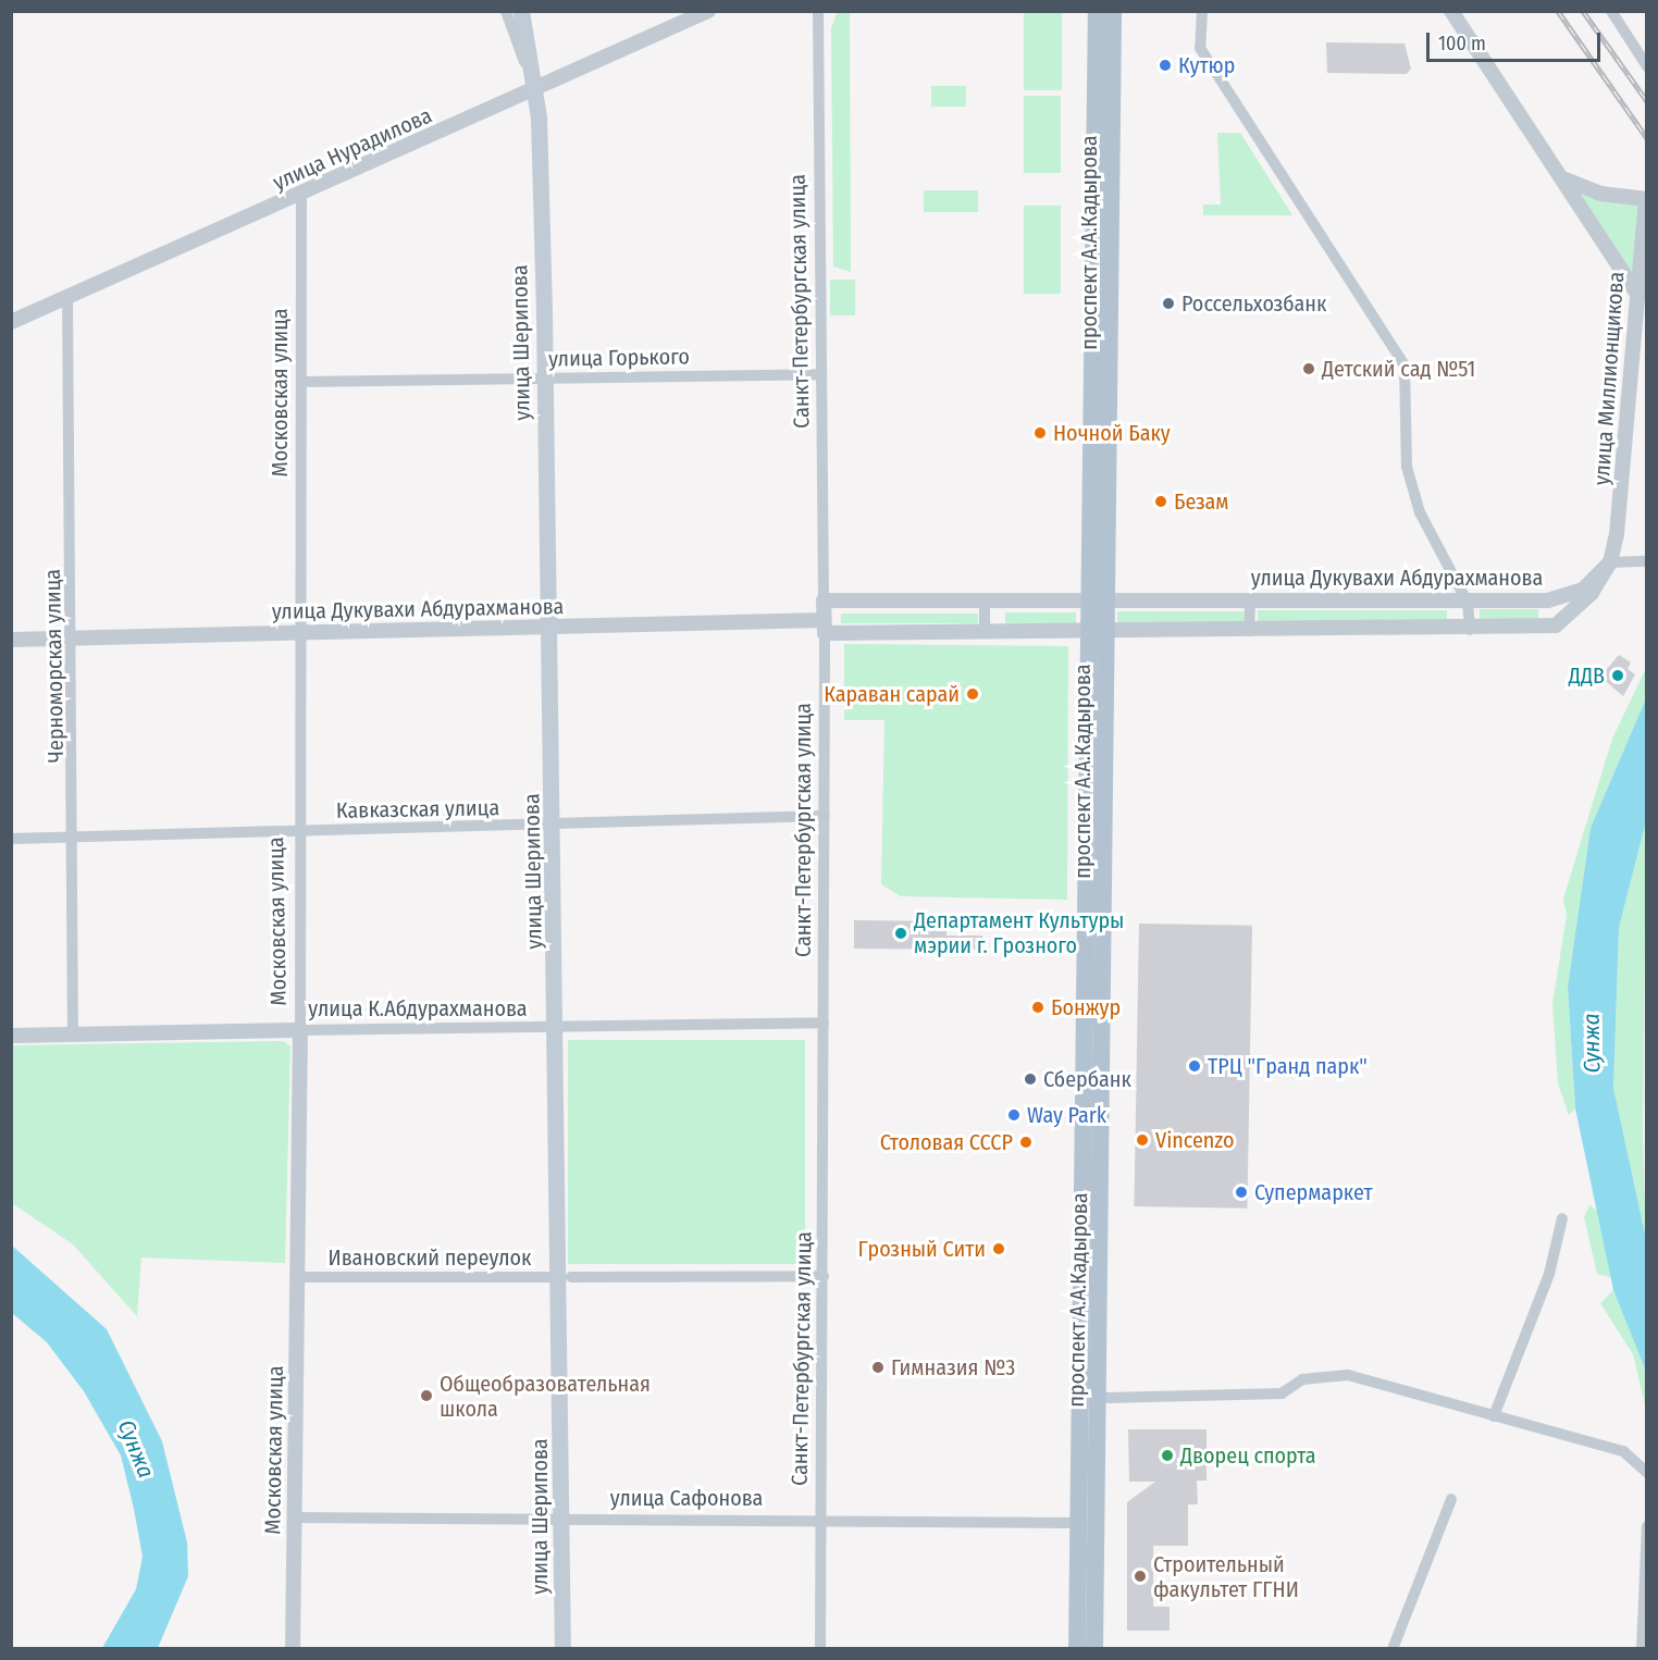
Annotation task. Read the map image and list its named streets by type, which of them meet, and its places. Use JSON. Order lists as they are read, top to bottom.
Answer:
{
  "streets": {
    "main road": ["проспект А.А.Кадырова", "улица Шерипова"],
    "street": [
      "улица Нурадилова",
      "Санкт-Петербургская улица",
      "улица Горького",
      "улица Миллионщикова",
      "Московская улица",
      "улица Дукувахи Абдурахманова",
      "Черноморская улица",
      "Кавказская улица",
      "улица К.Абдурахманова",
      "Ивановский переулок",
      "улица Сафонова"
    ]
  },
  "crossings": [
    ["улица Нурадилова", "улица Шерипова"],
    ["улица Нурадилова", "Московская улица"],
    ["улица Нурадилова", "Черноморская улица"],
    ["проспект А.А.Кадырова", "улица Дукувахи Абдурахманова"],
    ["проспект А.А.Кадырова", "улица Сафонова"],
    ["Санкт-Петербургская улица", "улица Горького"],
    ["Санкт-Петербургская улица", "улица Дукувахи Абдурахманова"],
    ["Санкт-Петербургская улица", "Кавказская улица"],
    ["Санкт-Петербургская улица", "улица К.Абдурахманова"],
    ["Санкт-Петербургская улица", "Ивановский переулок"],
    ["Санкт-Петербургская улица", "улица Сафонова"],
    ["улица Шерипова", "улица Горького"],
    ["улица Шерипова", "улица Дукувахи Абдурахманова"],
    ["улица Шерипова", "Кавказская улица"],
    ["улица Шерипова", "улица К.Абдурахманова"],
    ["улица Шерипова", "Ивановский переулок"],
    ["улица Шерипова", "улица Сафонова"],
    ["улица Горького", "Московская улица"],
    ["улица Миллионщикова", "улица Дукувахи Абдурахманова"],
    ["Московская улица", "улица Дукувахи Абдурахманова"],
    ["Московская улица", "Кавказская улица"],
    ["Московская улица", "улица К.Абдурахманова"],
    ["Московская улица", "Ивановский переулок"],
    ["Московская улица", "улица Сафонова"],
    ["улица Дукувахи Абдурахманова", "Черноморская улица"],
    ["Черноморская улица", "Кавказская улица"],
    ["Черноморская улица", "улица К.Абдурахманова"]
  ],
  "water": ["Сунжа"],
  "places": [
    "Кутюр",
    "Россельхозбанк",
    "Детский сад №51",
    "Ночной Баку",
    "Безам",
    "ДДВ",
    "Караван сарай",
    "Департамент Культуры мэрии г. Грозного",
    "Бонжур",
    "ТРЦ \"Гранд парк\"",
    "Сбербанк",
    "Way Park",
    "Vincenzo",
    "Столовая СССР",
    "Супермаркет",
    "Грозный Сити",
    "Гимназия №3",
    "Общеобразовательная школа",
    "Дворец спорта",
    "Строительный факультет ГГНИ"
  ],
  "scale_bar": "100 m"
}
